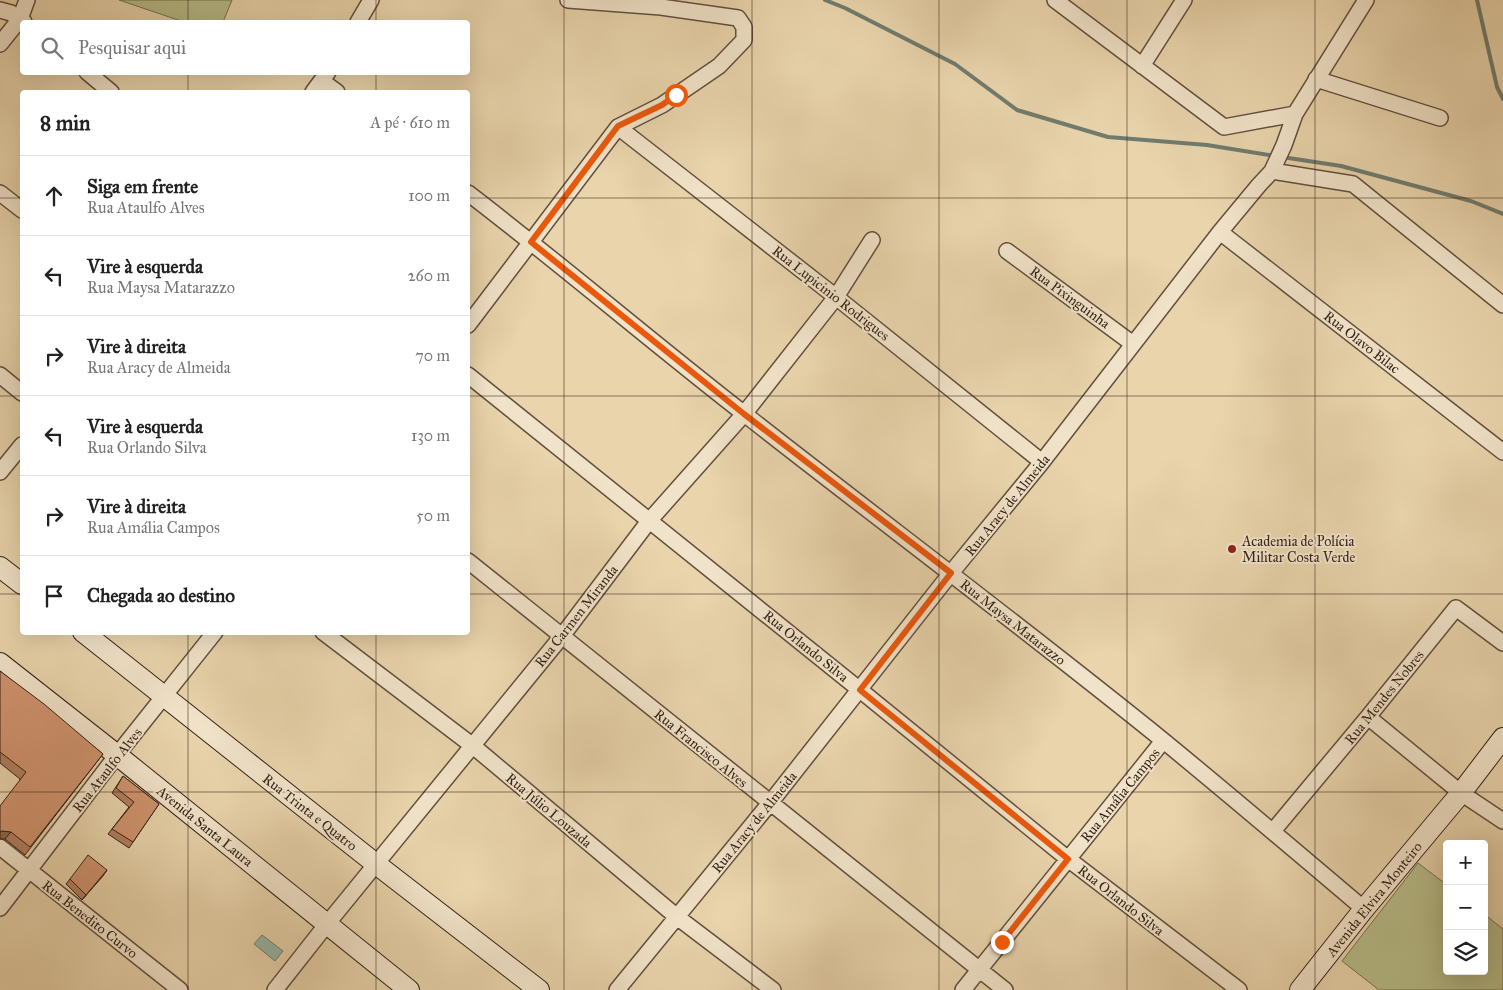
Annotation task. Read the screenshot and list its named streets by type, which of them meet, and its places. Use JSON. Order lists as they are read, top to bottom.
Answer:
{
  "streets": {
    "street": [
      "Rua Lupicinio Rodrigues",
      "Rua Pixinguinha",
      "Rua Olavo Bilac",
      "Rua Aracy de Almeida",
      "Rua Carmen Miranda",
      "Rua Maysa Matarazzo",
      "Rua Orlando Silva",
      "Rua Mendes Nobres",
      "Rua Francisco Alves",
      "Rua Ataulfo Alves",
      "Rua Amália Campos",
      "Rua Júlio Louzada",
      "Rua Trinta e Quatro",
      "Avenida Santa Laura",
      "Avenida Elvira Monteiro",
      "Rua Benedito Curvo"
    ]
  },
  "crossings": [
    ["Rua Lupicinio Rodrigues", "Rua Aracy de Almeida"],
    ["Rua Lupicinio Rodrigues", "Rua Carmen Miranda"],
    ["Rua Pixinguinha", "Rua Aracy de Almeida"],
    ["Rua Olavo Bilac", "Rua Aracy de Almeida"],
    ["Rua Aracy de Almeida", "Rua Maysa Matarazzo"],
    ["Rua Aracy de Almeida", "Rua Orlando Silva"],
    ["Rua Aracy de Almeida", "Rua Francisco Alves"],
    ["Rua Aracy de Almeida", "Rua Júlio Louzada"],
    ["Rua Carmen Miranda", "Rua Maysa Matarazzo"],
    ["Rua Carmen Miranda", "Rua Orlando Silva"],
    ["Rua Carmen Miranda", "Rua Francisco Alves"],
    ["Rua Carmen Miranda", "Rua Júlio Louzada"],
    ["Rua Carmen Miranda", "Rua Trinta e Quatro"],
    ["Rua Carmen Miranda", "Avenida Santa Laura"],
    ["Rua Maysa Matarazzo", "Rua Mendes Nobres"],
    ["Rua Maysa Matarazzo", "Rua Amália Campos"],
    ["Rua Maysa Matarazzo", "Avenida Elvira Monteiro"],
    ["Rua Orlando Silva", "Rua Amália Campos"],
    ["Rua Francisco Alves", "Rua Amália Campos"],
    ["Rua Ataulfo Alves", "Rua Trinta e Quatro"],
    ["Rua Ataulfo Alves", "Avenida Santa Laura"],
    ["Rua Ataulfo Alves", "Rua Benedito Curvo"]
  ],
  "places": ["Academia de Polícia Militar Costa Verde"],
  "page": {
    "search": "Pesquisar aqui",
    "heading": ["8 min", "A pé · 610 m"],
    "list": [
      ["Siga em frente", "Rua Ataulfo Alves", "100 m"],
      ["Vire à esquerda", "Rua Maysa Matarazzo", "260 m"],
      ["Vire à direita", "Rua Aracy de Almeida", "70 m"],
      ["Vire à esquerda", "Rua Orlando Silva", "130 m"],
      ["Vire à direita", "Rua Amália Campos", "50 m"],
      "Chegada ao destino"
    ],
    "map_buttons": ["+", "−"]
  }
}
